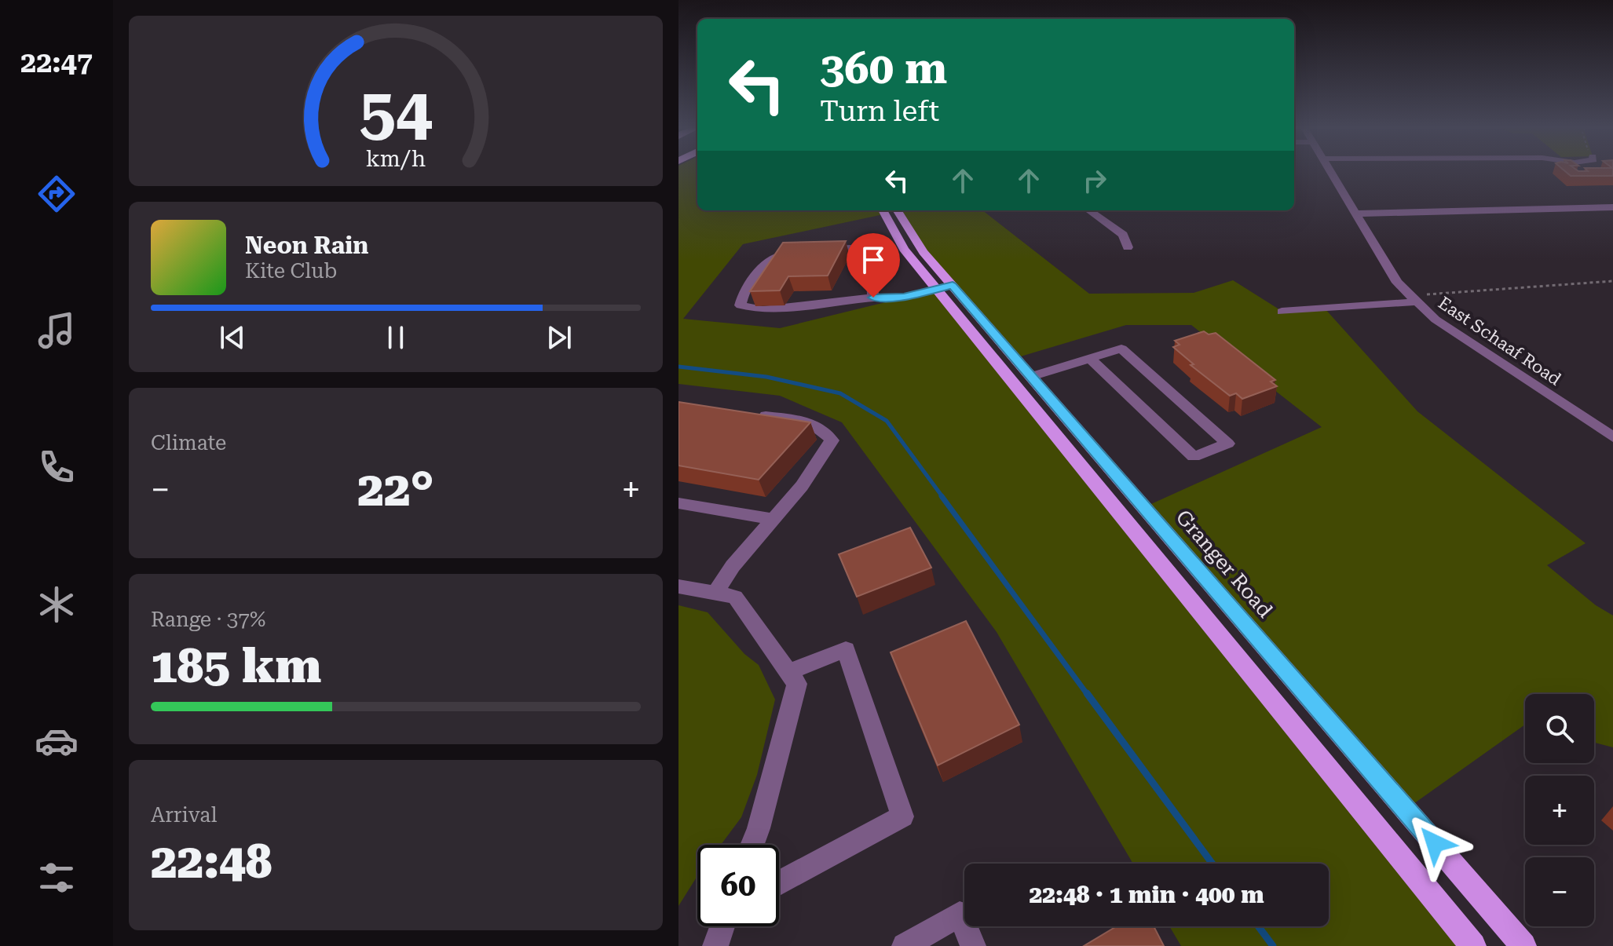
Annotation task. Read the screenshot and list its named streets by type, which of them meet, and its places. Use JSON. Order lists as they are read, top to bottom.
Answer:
{
  "streets": {
    "main road": ["Granger Road"],
    "street": ["East Schaaf Road"]
  },
  "page": {
    "tabs": "22:47",
    "turn": ["360 m", "Turn left"],
    "song": ["Neon Rain", "Kite Club"],
    "tile": [
      "Climate",
      ["Range · 37%", "185 km"],
      ["Arrival", "22:48"]
    ],
    "heat": ["−", "22°", "+"],
    "map_buttons": ["+", "−"],
    "limit": "60",
    "trip": "22:48 · 1 min · 400 m",
    "gauge": ["54", "km/h"]
  }
}
